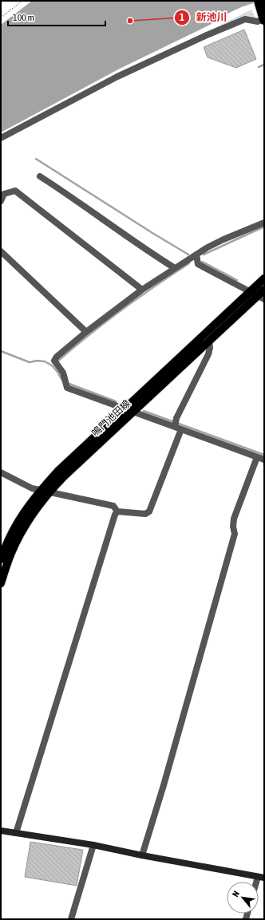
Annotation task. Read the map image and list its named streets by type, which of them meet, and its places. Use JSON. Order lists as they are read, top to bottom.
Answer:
{
  "streets": {
    "main road": ["鳴門池田線"]
  },
  "places": ["新池川"],
  "scale_bar": "100 m",
  "north": "top left"
}
